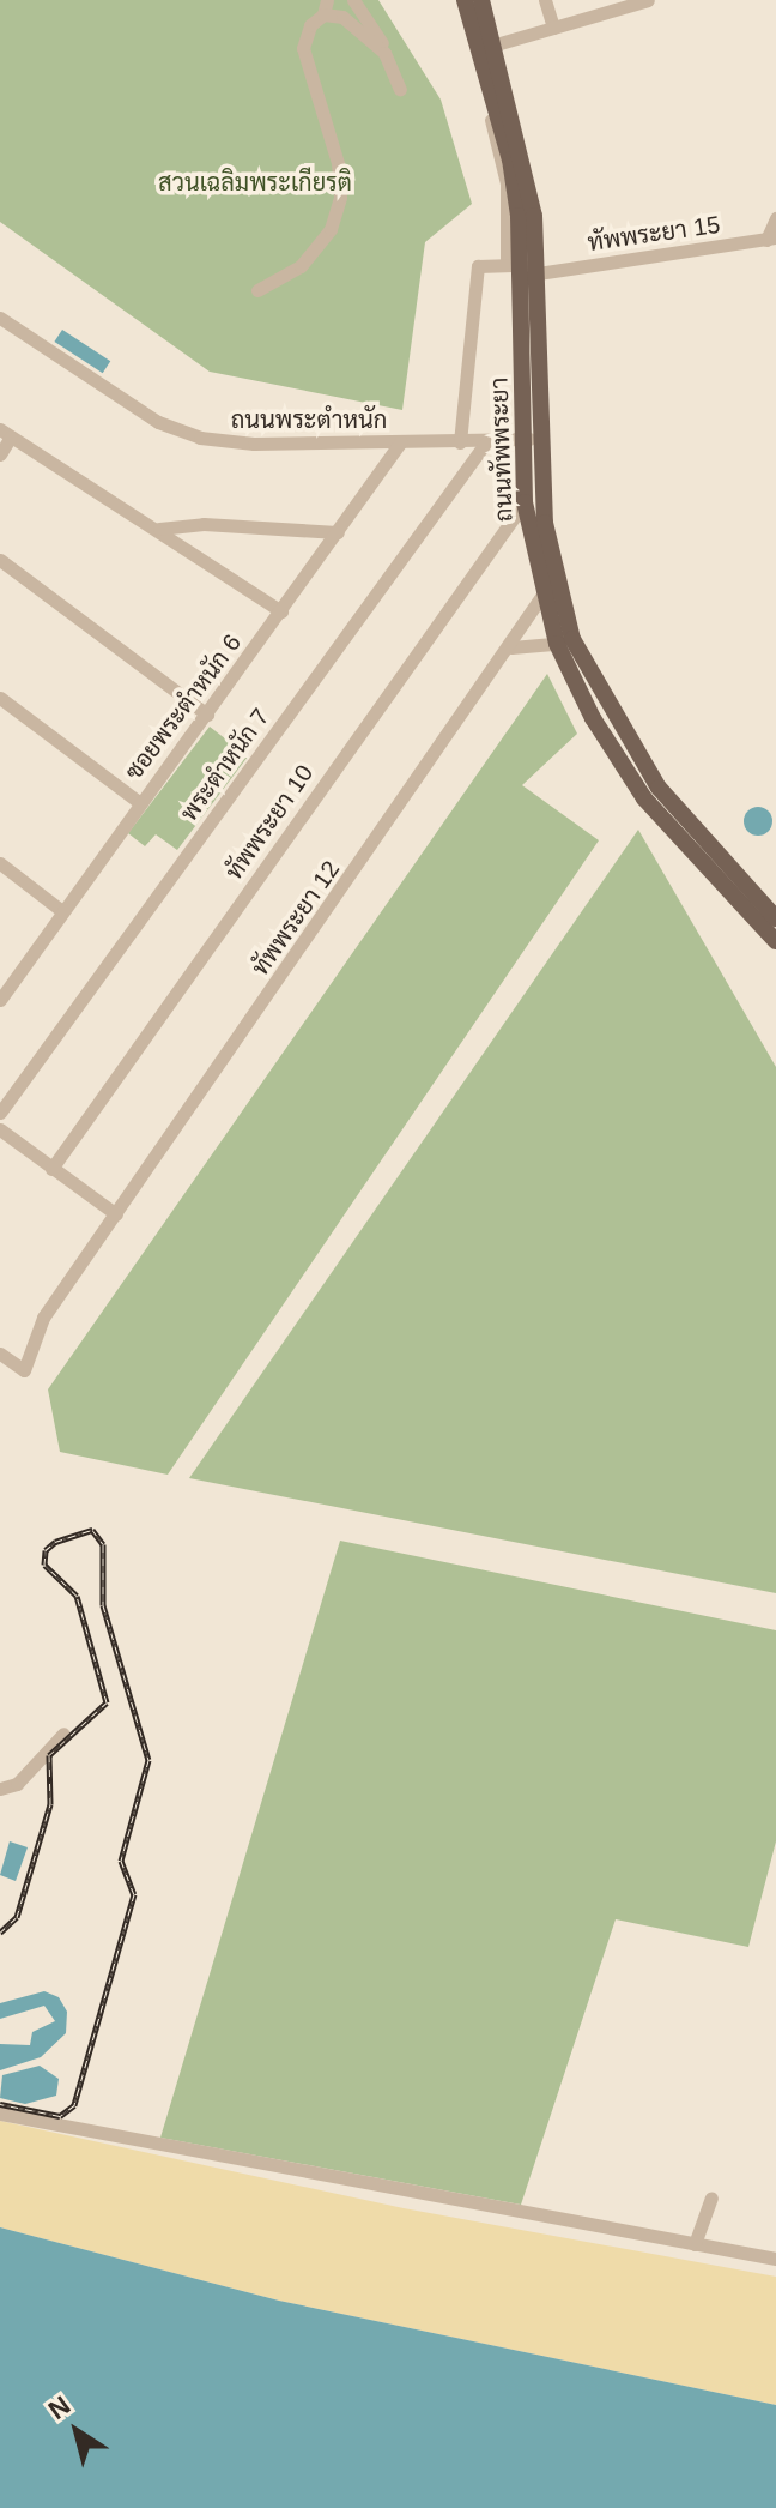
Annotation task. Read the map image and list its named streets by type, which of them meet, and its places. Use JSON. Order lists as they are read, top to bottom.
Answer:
{
  "streets": {
    "main road": ["ถนนทัพพระยา"],
    "street": [
      "ทัพพระยา 15",
      "ถนนพระตำหนัก",
      "ซอยพระตำหนัก 6",
      "พระตำหนัก 7",
      "ทัพพระยา 10",
      "ทัพพระยา 12"
    ]
  },
  "crossings": [
    ["ทัพพระยา 15", "ถนนทัพพระยา"],
    ["ถนนพระตำหนัก", "ถนนทัพพระยา"],
    ["ถนนพระตำหนัก", "ซอยพระตำหนัก 6"],
    ["ถนนพระตำหนัก", "พระตำหนัก 7"],
    ["ถนนทัพพระยา", "ทัพพระยา 10"],
    ["ถนนทัพพระยา", "ทัพพระยา 12"]
  ],
  "parks": ["สวนเฉลิมพระเกียรติ"],
  "north": "top left"
}
